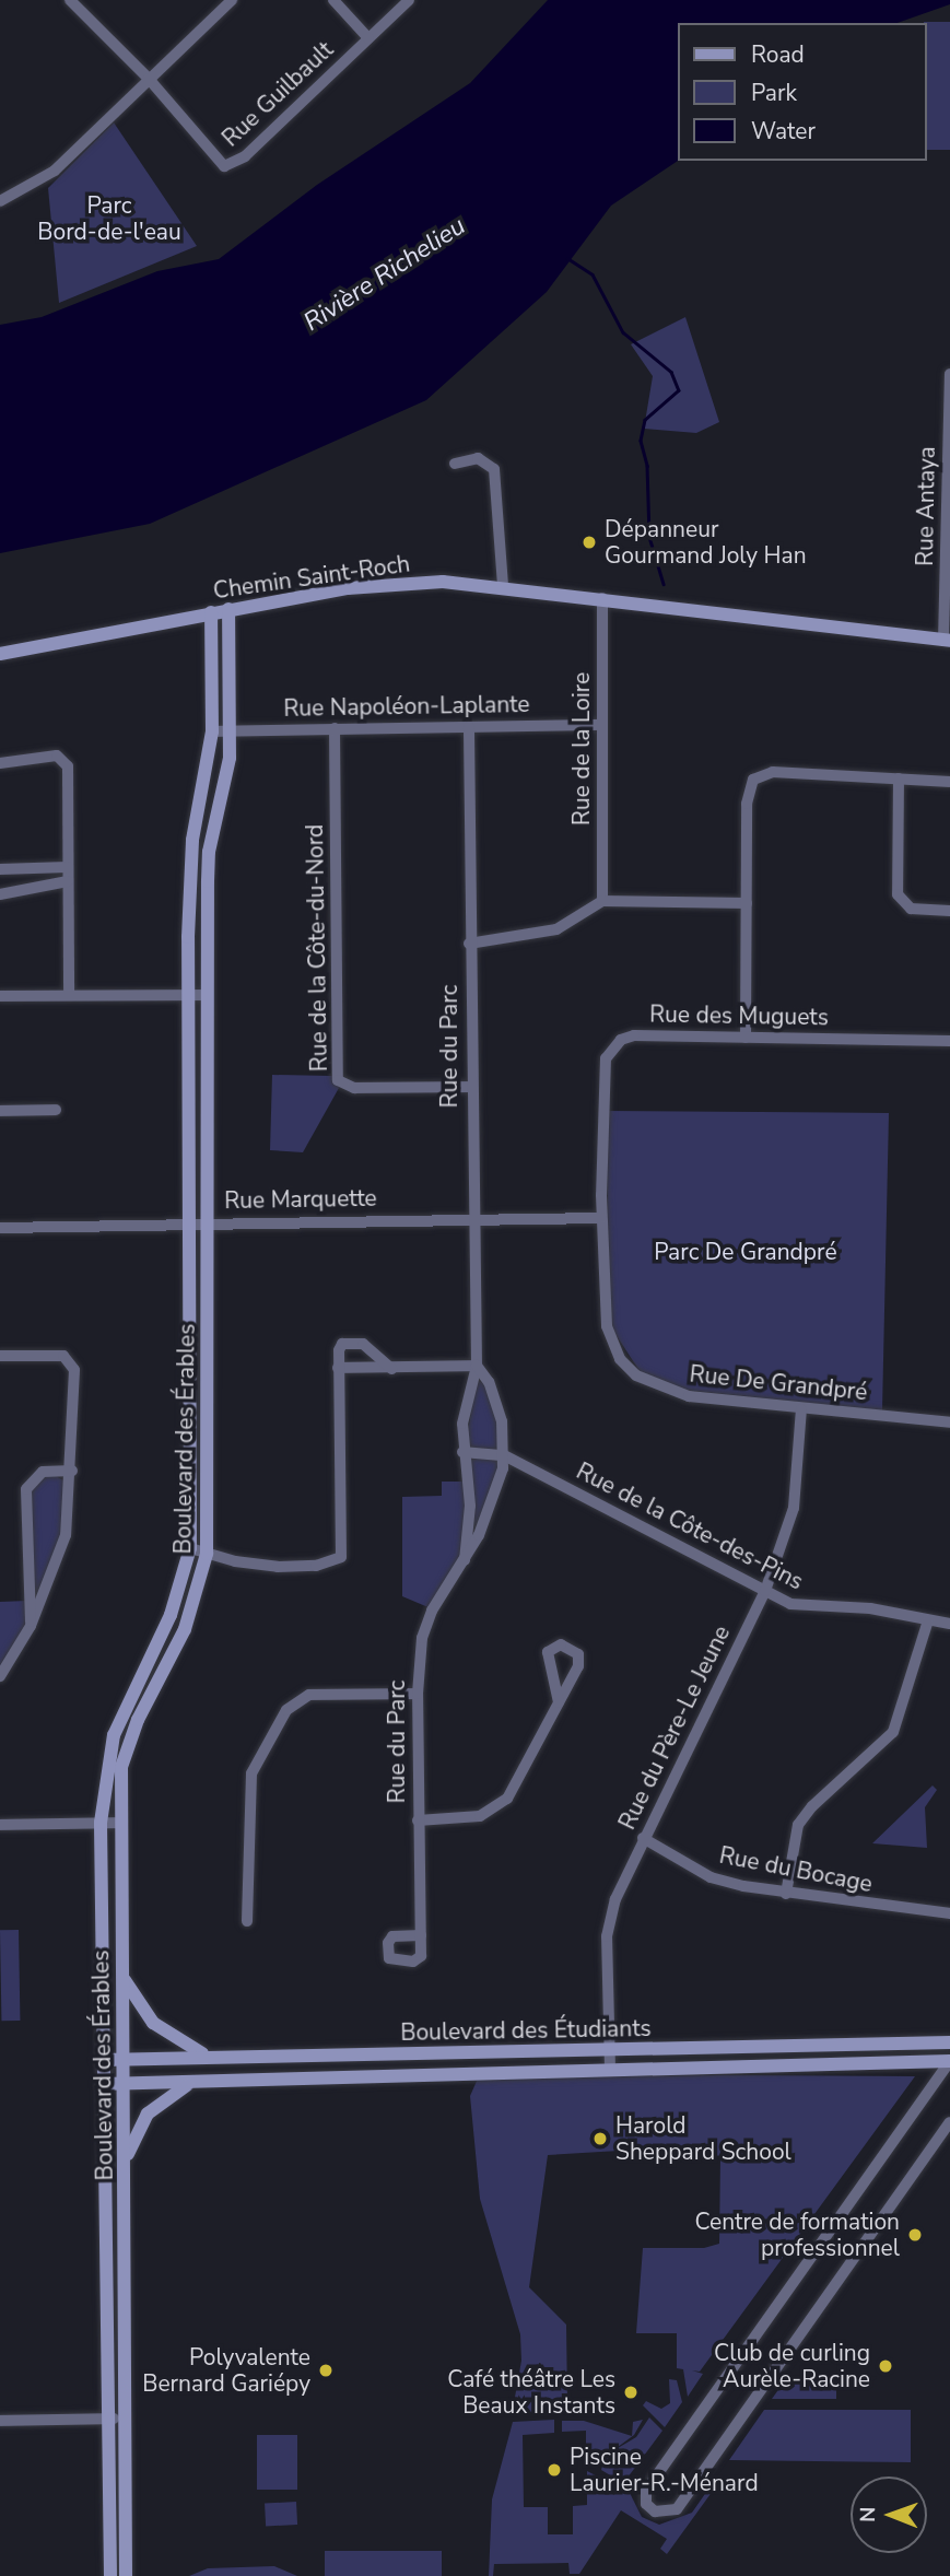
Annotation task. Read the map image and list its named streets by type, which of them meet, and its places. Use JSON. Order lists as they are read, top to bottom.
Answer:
{
  "streets": {
    "street": [
      "Rue Guilbault",
      "Rue Antaya",
      "Chemin Saint-Roch",
      "Rue Napoléon-Laplante",
      "Rue de la Loire",
      "Rue de la Côte-du-Nord",
      "Rue des Muguets",
      "Rue du Parc",
      "Rue Marquette",
      "Rue De Grandpré",
      "Boulevard des Érables",
      "Rue de la Côte-des-Pins",
      "Rue du Père-Le Jeune",
      "Rue du Bocage",
      "Boulevard des Étudiants"
    ]
  },
  "crossings": [
    ["Rue Antaya", "Chemin Saint-Roch"],
    ["Chemin Saint-Roch", "Rue de la Loire"],
    ["Chemin Saint-Roch", "Boulevard des Érables"],
    ["Rue Napoléon-Laplante", "Rue de la Loire"],
    ["Rue Napoléon-Laplante", "Rue de la Côte-du-Nord"],
    ["Rue Napoléon-Laplante", "Rue du Parc"],
    ["Rue Napoléon-Laplante", "Boulevard des Érables"],
    ["Rue de la Côte-du-Nord", "Rue du Parc"],
    ["Rue des Muguets", "Rue Marquette"],
    ["Rue des Muguets", "Rue De Grandpré"],
    ["Rue du Parc", "Rue Marquette"],
    ["Rue du Parc", "Rue de la Côte-des-Pins"],
    ["Rue Marquette", "Rue De Grandpré"],
    ["Rue Marquette", "Boulevard des Érables"],
    ["Rue De Grandpré", "Rue du Père-Le Jeune"],
    ["Boulevard des Érables", "Boulevard des Étudiants"],
    ["Rue de la Côte-des-Pins", "Rue du Père-Le Jeune"],
    ["Rue du Père-Le Jeune", "Rue du Bocage"],
    ["Rue du Père-Le Jeune", "Boulevard des Étudiants"]
  ],
  "water": ["Rivière Richelieu"],
  "parks": ["Parc Bord-de-l'eau", "Parc De Grandpré"],
  "places": [
    "Dépanneur Gourmand Joly Han",
    "Harold Sheppard School",
    "Centre de formation professionnel",
    "Club de curling Aurèle-Racine",
    "Polyvalente Bernard Gariépy",
    "Café théâtre Les Beaux Instants",
    "Piscine Laurier-R.-Ménard"
  ],
  "legend": ["Road", "Park", "Water"],
  "north": "left"
}
